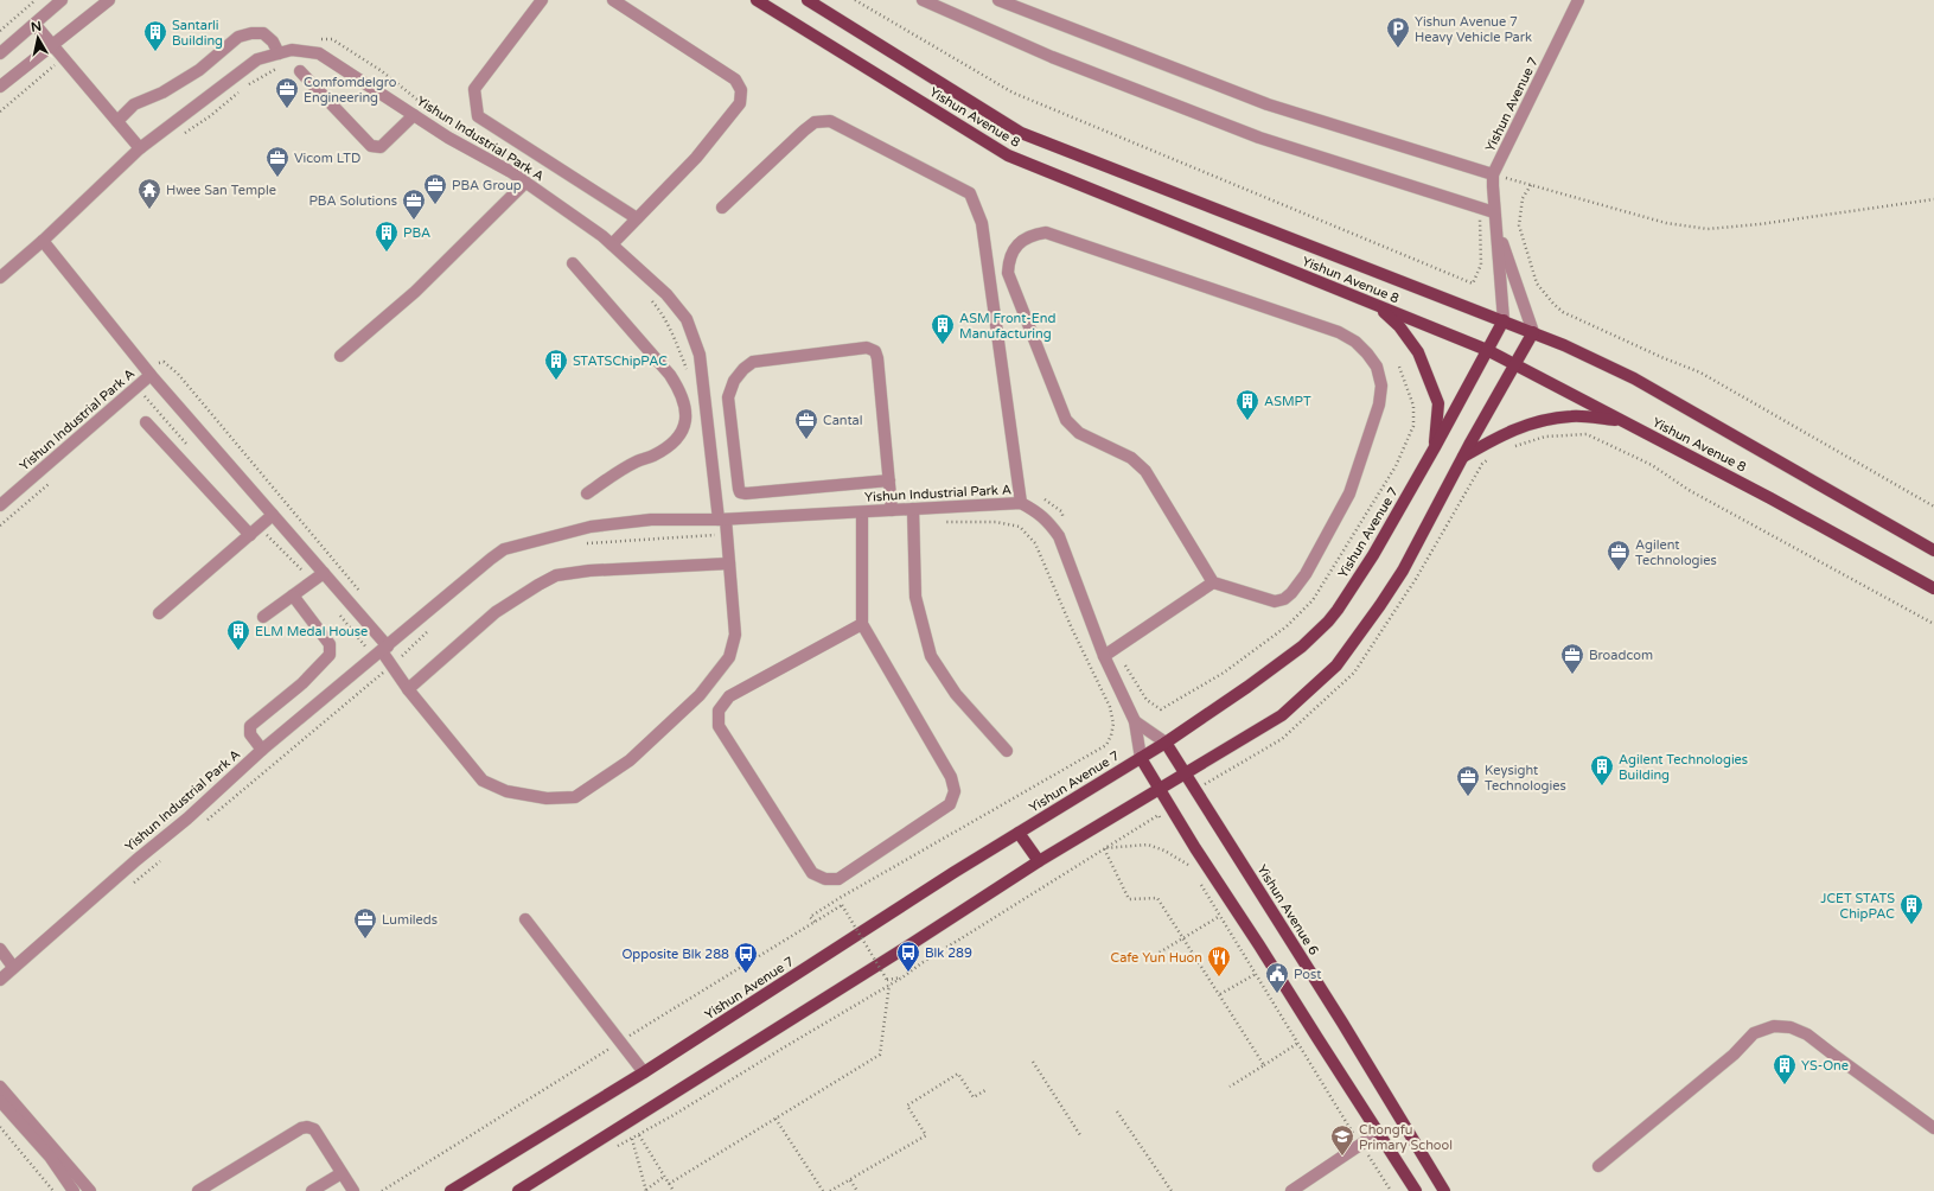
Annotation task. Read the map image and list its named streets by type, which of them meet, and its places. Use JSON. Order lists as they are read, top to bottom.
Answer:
{
  "streets": {
    "main road": ["Yishun Avenue 7", "Yishun Avenue 8", "Yishun Avenue 6"],
    "street": ["Yishun Industrial Park A"]
  },
  "crossings": [
    ["Yishun Avenue 7", "Yishun Avenue 8"],
    ["Yishun Avenue 7", "Yishun Industrial Park A"],
    ["Yishun Avenue 7", "Yishun Avenue 6"]
  ],
  "places": {
    "parking": ["Yishun Avenue 7 Heavy Vehicle Park"],
    "building": [
      "Santarli Building",
      "PBA",
      "ASM Front-End Manufacturing",
      "STATSChipPAC",
      "ASMPT",
      "ELM Medal House",
      "Agilent Technologies Building",
      "JCET STATS ChipPAC",
      "YS-One"
    ],
    "office": [
      "Comfomdelgro Engineering",
      "Vicom LTD",
      "PBA Group",
      "PBA Solutions",
      "Cantal",
      "Agilent Technologies",
      "Broadcom",
      "Keysight Technologies",
      "Lumileds"
    ],
    "temple": ["Hwee San Temple"],
    "bus stop": ["Blk 289", "Opposite Blk 288"],
    "restaurant": ["Cafe Yun Huon"],
    "public building": ["Post"],
    "school or university": ["Chongfu Primary School"]
  },
  "north": "top"
}
